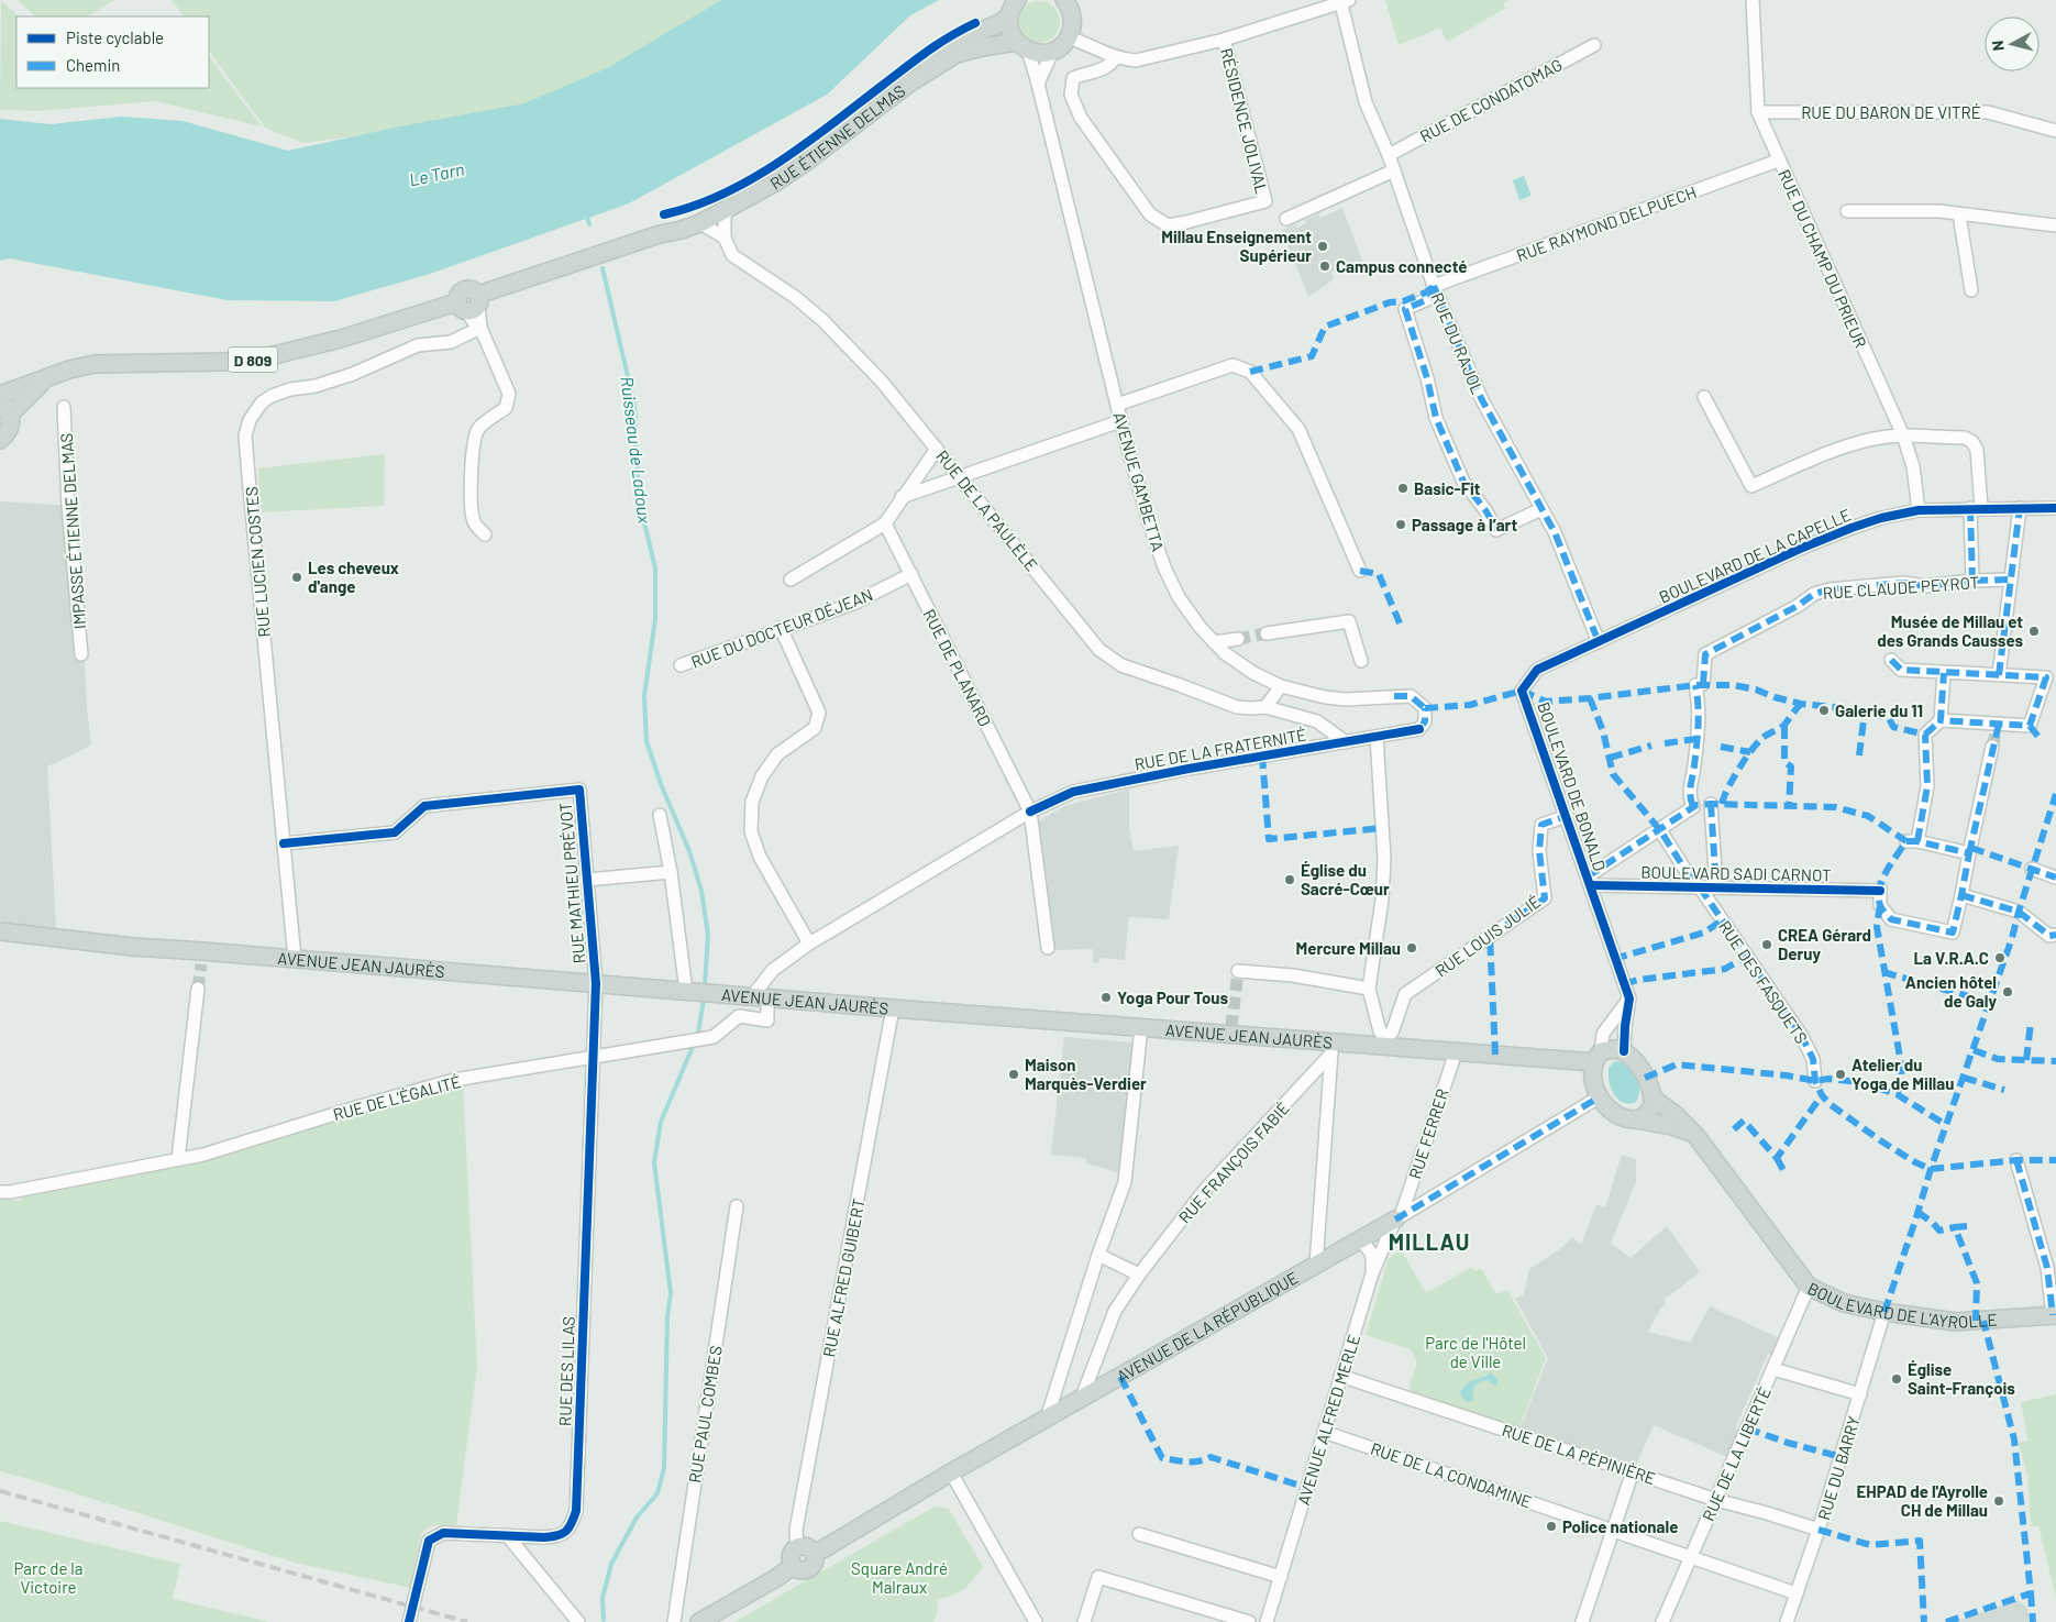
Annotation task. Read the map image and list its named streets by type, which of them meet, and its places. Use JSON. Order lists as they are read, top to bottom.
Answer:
{
  "streets": {
    "main road": [
      "RUE ÉTIENNE DELMAS",
      "D 809",
      "AVENUE JEAN JAURÈS",
      "BOULEVARD DE L'AYROLLE",
      "AVENUE DE LA RÉPUBLIQUE"
    ],
    "street": [
      "RUE DE CONDATOMAG",
      "RUE DU BARON DE VITRÉ",
      "RÉSIDENCE JOLIVAL",
      "RUE RAYMOND DELPUECH",
      "RUE DU CHAMP DU PRIEUR",
      "RUE DU RAJOL",
      "AVENUE GAMBETTA",
      "RUE DE LA PAULÈLE",
      "IMPASSE ÉTIENNE DELMAS",
      "BOULEVARD DE LA CAPELLE",
      "RUE LUCIEN COSTES",
      "RUE CLAUDE PEYROT",
      "RUE DU DOCTEUR DÉJEAN",
      "RUE DE PLANARD",
      "RUE DE LA FRATERNITÉ",
      "BOULEVARD DE BONALD",
      "BOULEVARD SADI CARNOT",
      "RUE MATHIEU PRÉVOT",
      "RUE LOUIS JULIÉ",
      "RUE DES FASQUETS",
      "RUE DE L'ÉGALITÉ",
      "RUE FERRER",
      "RUE FRANÇOIS FABIÉ",
      "RUE ALFRED GUIBERT",
      "RUE DES LILAS",
      "RUE PAUL COMBES",
      "AVENUE ALFRED MERLE",
      "RUE DE LA PÉPINIÈRE",
      "RUE DE LA LIBERTÉ",
      "RUE DU BARRY",
      "RUE DE LA CONDAMINE"
    ]
  },
  "crossings": [
    ["RUE DE CONDATOMAG", "RUE DU RAJOL"],
    ["RUE DU BARON DE VITRÉ", "RUE DU CHAMP DU PRIEUR"],
    ["RUE ÉTIENNE DELMAS", "D 809"],
    ["RUE ÉTIENNE DELMAS", "AVENUE GAMBETTA"],
    ["RUE ÉTIENNE DELMAS", "RUE DE LA PAULÈLE"],
    ["RUE RAYMOND DELPUECH", "RUE DU CHAMP DU PRIEUR"],
    ["RUE RAYMOND DELPUECH", "RUE DU RAJOL"],
    ["RUE DU CHAMP DU PRIEUR", "BOULEVARD DE LA CAPELLE"],
    ["RUE DU RAJOL", "BOULEVARD DE LA CAPELLE"],
    ["AVENUE GAMBETTA", "RUE DE LA FRATERNITÉ"],
    ["RUE DE LA PAULÈLE", "RUE DE LA FRATERNITÉ"],
    ["BOULEVARD DE LA CAPELLE", "BOULEVARD DE BONALD"],
    ["RUE LUCIEN COSTES", "RUE MATHIEU PRÉVOT"],
    ["RUE LUCIEN COSTES", "AVENUE JEAN JAURÈS"],
    ["RUE CLAUDE PEYROT", "RUE DES FASQUETS"],
    ["RUE DU DOCTEUR DÉJEAN", "RUE DE PLANARD"],
    ["RUE DE PLANARD", "RUE DE LA FRATERNITÉ"],
    ["RUE DE LA FRATERNITÉ", "AVENUE JEAN JAURÈS"],
    ["RUE DE LA FRATERNITÉ", "RUE DE L'ÉGALITÉ"],
    ["BOULEVARD DE BONALD", "BOULEVARD SADI CARNOT"],
    ["BOULEVARD DE BONALD", "RUE LOUIS JULIÉ"],
    ["BOULEVARD DE BONALD", "AVENUE JEAN JAURÈS"],
    ["BOULEVARD DE BONALD", "BOULEVARD DE L'AYROLLE"],
    ["BOULEVARD DE BONALD", "AVENUE DE LA RÉPUBLIQUE"],
    ["BOULEVARD SADI CARNOT", "RUE DES FASQUETS"],
    ["RUE MATHIEU PRÉVOT", "AVENUE JEAN JAURÈS"],
    ["RUE MATHIEU PRÉVOT", "RUE DES LILAS"],
    ["RUE LOUIS JULIÉ", "AVENUE JEAN JAURÈS"],
    ["AVENUE JEAN JAURÈS", "RUE DE L'ÉGALITÉ"],
    ["AVENUE JEAN JAURÈS", "RUE FERRER"],
    ["AVENUE JEAN JAURÈS", "RUE FRANÇOIS FABIÉ"],
    ["AVENUE JEAN JAURÈS", "RUE ALFRED GUIBERT"],
    ["AVENUE JEAN JAURÈS", "BOULEVARD DE L'AYROLLE"],
    ["AVENUE JEAN JAURÈS", "AVENUE DE LA RÉPUBLIQUE"],
    ["AVENUE JEAN JAURÈS", "RUE DES LILAS"],
    ["RUE DE L'ÉGALITÉ", "RUE DES LILAS"],
    ["RUE FERRER", "AVENUE DE LA RÉPUBLIQUE"],
    ["RUE FERRER", "AVENUE ALFRED MERLE"],
    ["RUE FRANÇOIS FABIÉ", "AVENUE DE LA RÉPUBLIQUE"],
    ["RUE ALFRED GUIBERT", "AVENUE DE LA RÉPUBLIQUE"],
    ["BOULEVARD DE L'AYROLLE", "AVENUE DE LA RÉPUBLIQUE"],
    ["BOULEVARD DE L'AYROLLE", "RUE DE LA LIBERTÉ"],
    ["BOULEVARD DE L'AYROLLE", "RUE DU BARRY"],
    ["AVENUE DE LA RÉPUBLIQUE", "AVENUE ALFRED MERLE"],
    ["AVENUE ALFRED MERLE", "RUE DE LA PÉPINIÈRE"],
    ["AVENUE ALFRED MERLE", "RUE DE LA CONDAMINE"],
    ["RUE DE LA PÉPINIÈRE", "RUE DE LA LIBERTÉ"],
    ["RUE DE LA PÉPINIÈRE", "RUE DU BARRY"],
    ["RUE DE LA LIBERTÉ", "RUE DE LA CONDAMINE"],
    ["RUE DU BARRY", "RUE DE LA CONDAMINE"]
  ],
  "districts": ["MILLAU"],
  "water": ["Le Tarn", "Ruisseau de Ladoux"],
  "parks": ["Parc de l'Hôtel de Ville", "Parc de la Victoire", "Square André Malraux"],
  "places": [
    "Millau Enseignement Supérieur",
    "Campus connecté",
    "Basic-Fit",
    "Passage à l’art",
    "Les cheveux d'ange",
    "Musée de Millau et des Grands Causses",
    "Galerie du 11",
    "Église du Sacré-Cœur",
    "CREA Gérard Deruy",
    "Mercure Millau",
    "La V.R.A.C",
    "Ancien hôtel de Galy",
    "Yoga Pour Tous",
    "Maison Marquès-Verdier",
    "Atelier du Yoga de Millau",
    "Église Saint-François",
    "EHPAD de l'Ayrolle CH de Millau",
    "Police nationale"
  ],
  "legend": ["Piste cyclable", "Chemin"],
  "north": "left"
}
